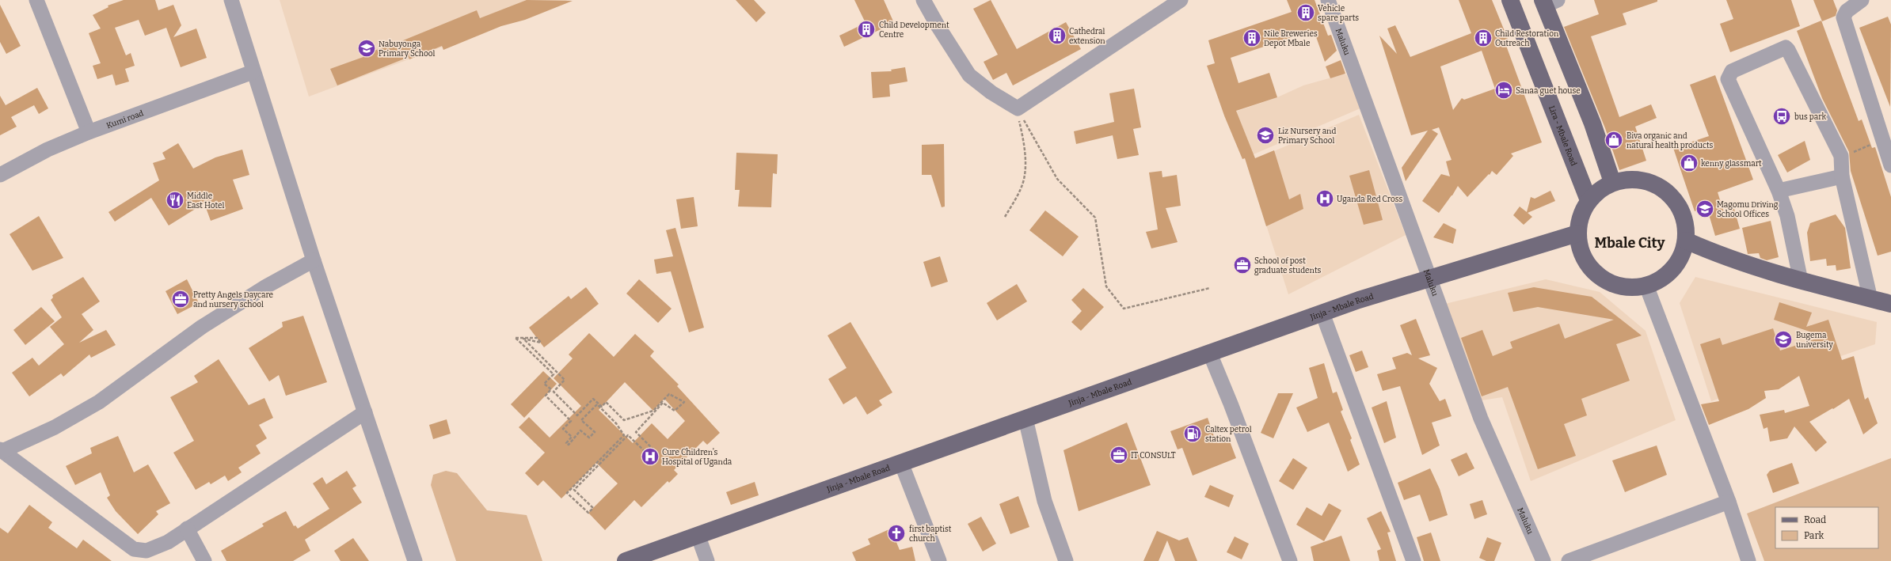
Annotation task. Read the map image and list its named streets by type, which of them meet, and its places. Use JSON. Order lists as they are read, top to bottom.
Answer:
{
  "streets": {
    "main road": ["Lira - Mbale Road", "Jinja - Mbale Road"],
    "street": ["Maluku", "Kumi road"]
  },
  "crossings": [
    ["Maluku", "Jinja - Mbale Road"],
    ["Lira - Mbale Road", "Jinja - Mbale Road"]
  ],
  "districts": ["Mbale City"],
  "places": {
    "building": [
      "Vehicle spare parts",
      "Child Development Centre",
      "Cathedral extension",
      "Nile Breweries Depot Mbale",
      "Child Restoration Outreach"
    ],
    "school or university": [
      "Nabuyonga Primary School",
      "Liz Nursery and Primary School",
      "Magomu Driving School Offices",
      "Bugema university"
    ],
    "hotel": ["Sanaa guet house"],
    "bus stop": ["bus park"],
    "shop": ["Biva organic and natural health products", "kenny glassmart"],
    "hospital": ["Uganda Red Cross", "Cure Children's Hospital of Uganda"],
    "restaurant": ["Middle East Hotel"],
    "office": ["School of post graduate students", "Pretty Angels Daycare and nursery school", "IT CONSULT"],
    "fuel station": ["Caltex petrol station"],
    "church": ["first baptist church"]
  },
  "legend": ["Road", "Park"]
}
